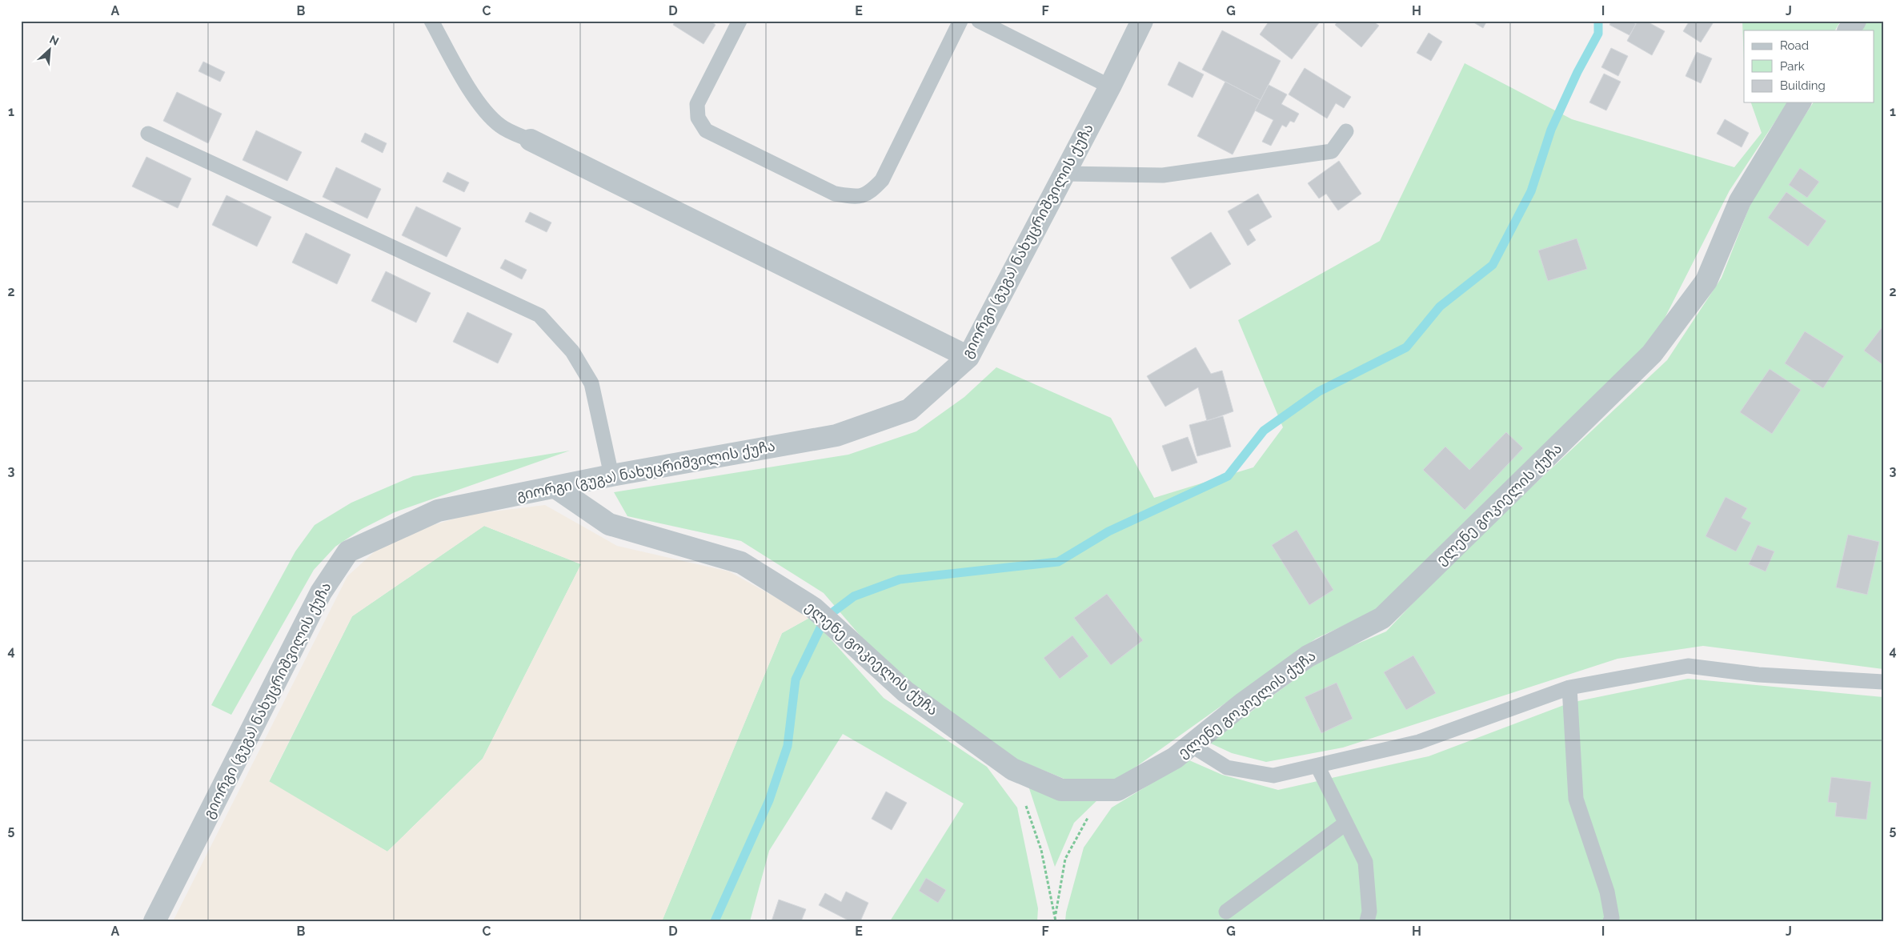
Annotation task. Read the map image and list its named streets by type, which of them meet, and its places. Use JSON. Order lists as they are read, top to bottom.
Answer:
{
  "streets": {
    "street": ["გიორგი (გუგა) ნახუცრიშვილის ქუჩა", "ელენე გოკიელის ქუჩა"]
  },
  "crossings": [
    ["გიორგი (გუგა) ნახუცრიშვილის ქუჩა", "ელენე გოკიელის ქუჩა"]
  ],
  "legend": ["Road", "Park", "Building"],
  "north": "top right",
  "grid": {
    "columns": [
      "A",
      "B",
      "C",
      "D",
      "E",
      "F",
      "G",
      "H",
      "I",
      "J"
    ],
    "rows": [
      "1",
      "2",
      "3",
      "4",
      "5"
    ]
  }
}
